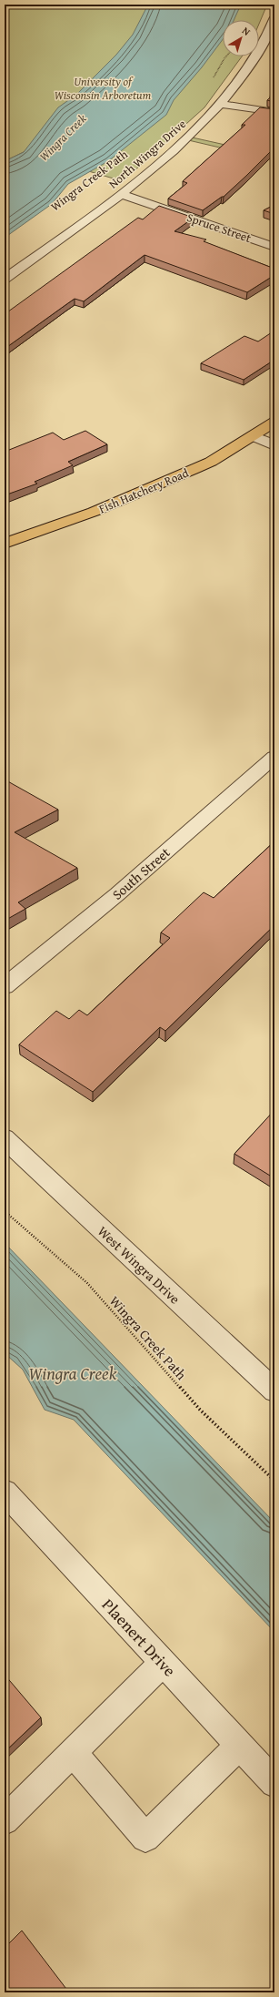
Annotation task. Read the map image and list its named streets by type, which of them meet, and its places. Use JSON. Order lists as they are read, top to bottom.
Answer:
{
  "streets": {
    "main road": ["Fish Hatchery Road"],
    "street": [
      "North Wingra Drive",
      "Spruce Street",
      "South Street",
      "West Wingra Drive",
      "Plaenert Drive"
    ],
    "path": ["Wingra Creek Path"]
  },
  "crossings": [
    ["North Wingra Drive", "Spruce Street"]
  ],
  "water": ["Wingra Creek"],
  "parks": ["University of Wisconsin Arboretum"],
  "north": "top right"
}
